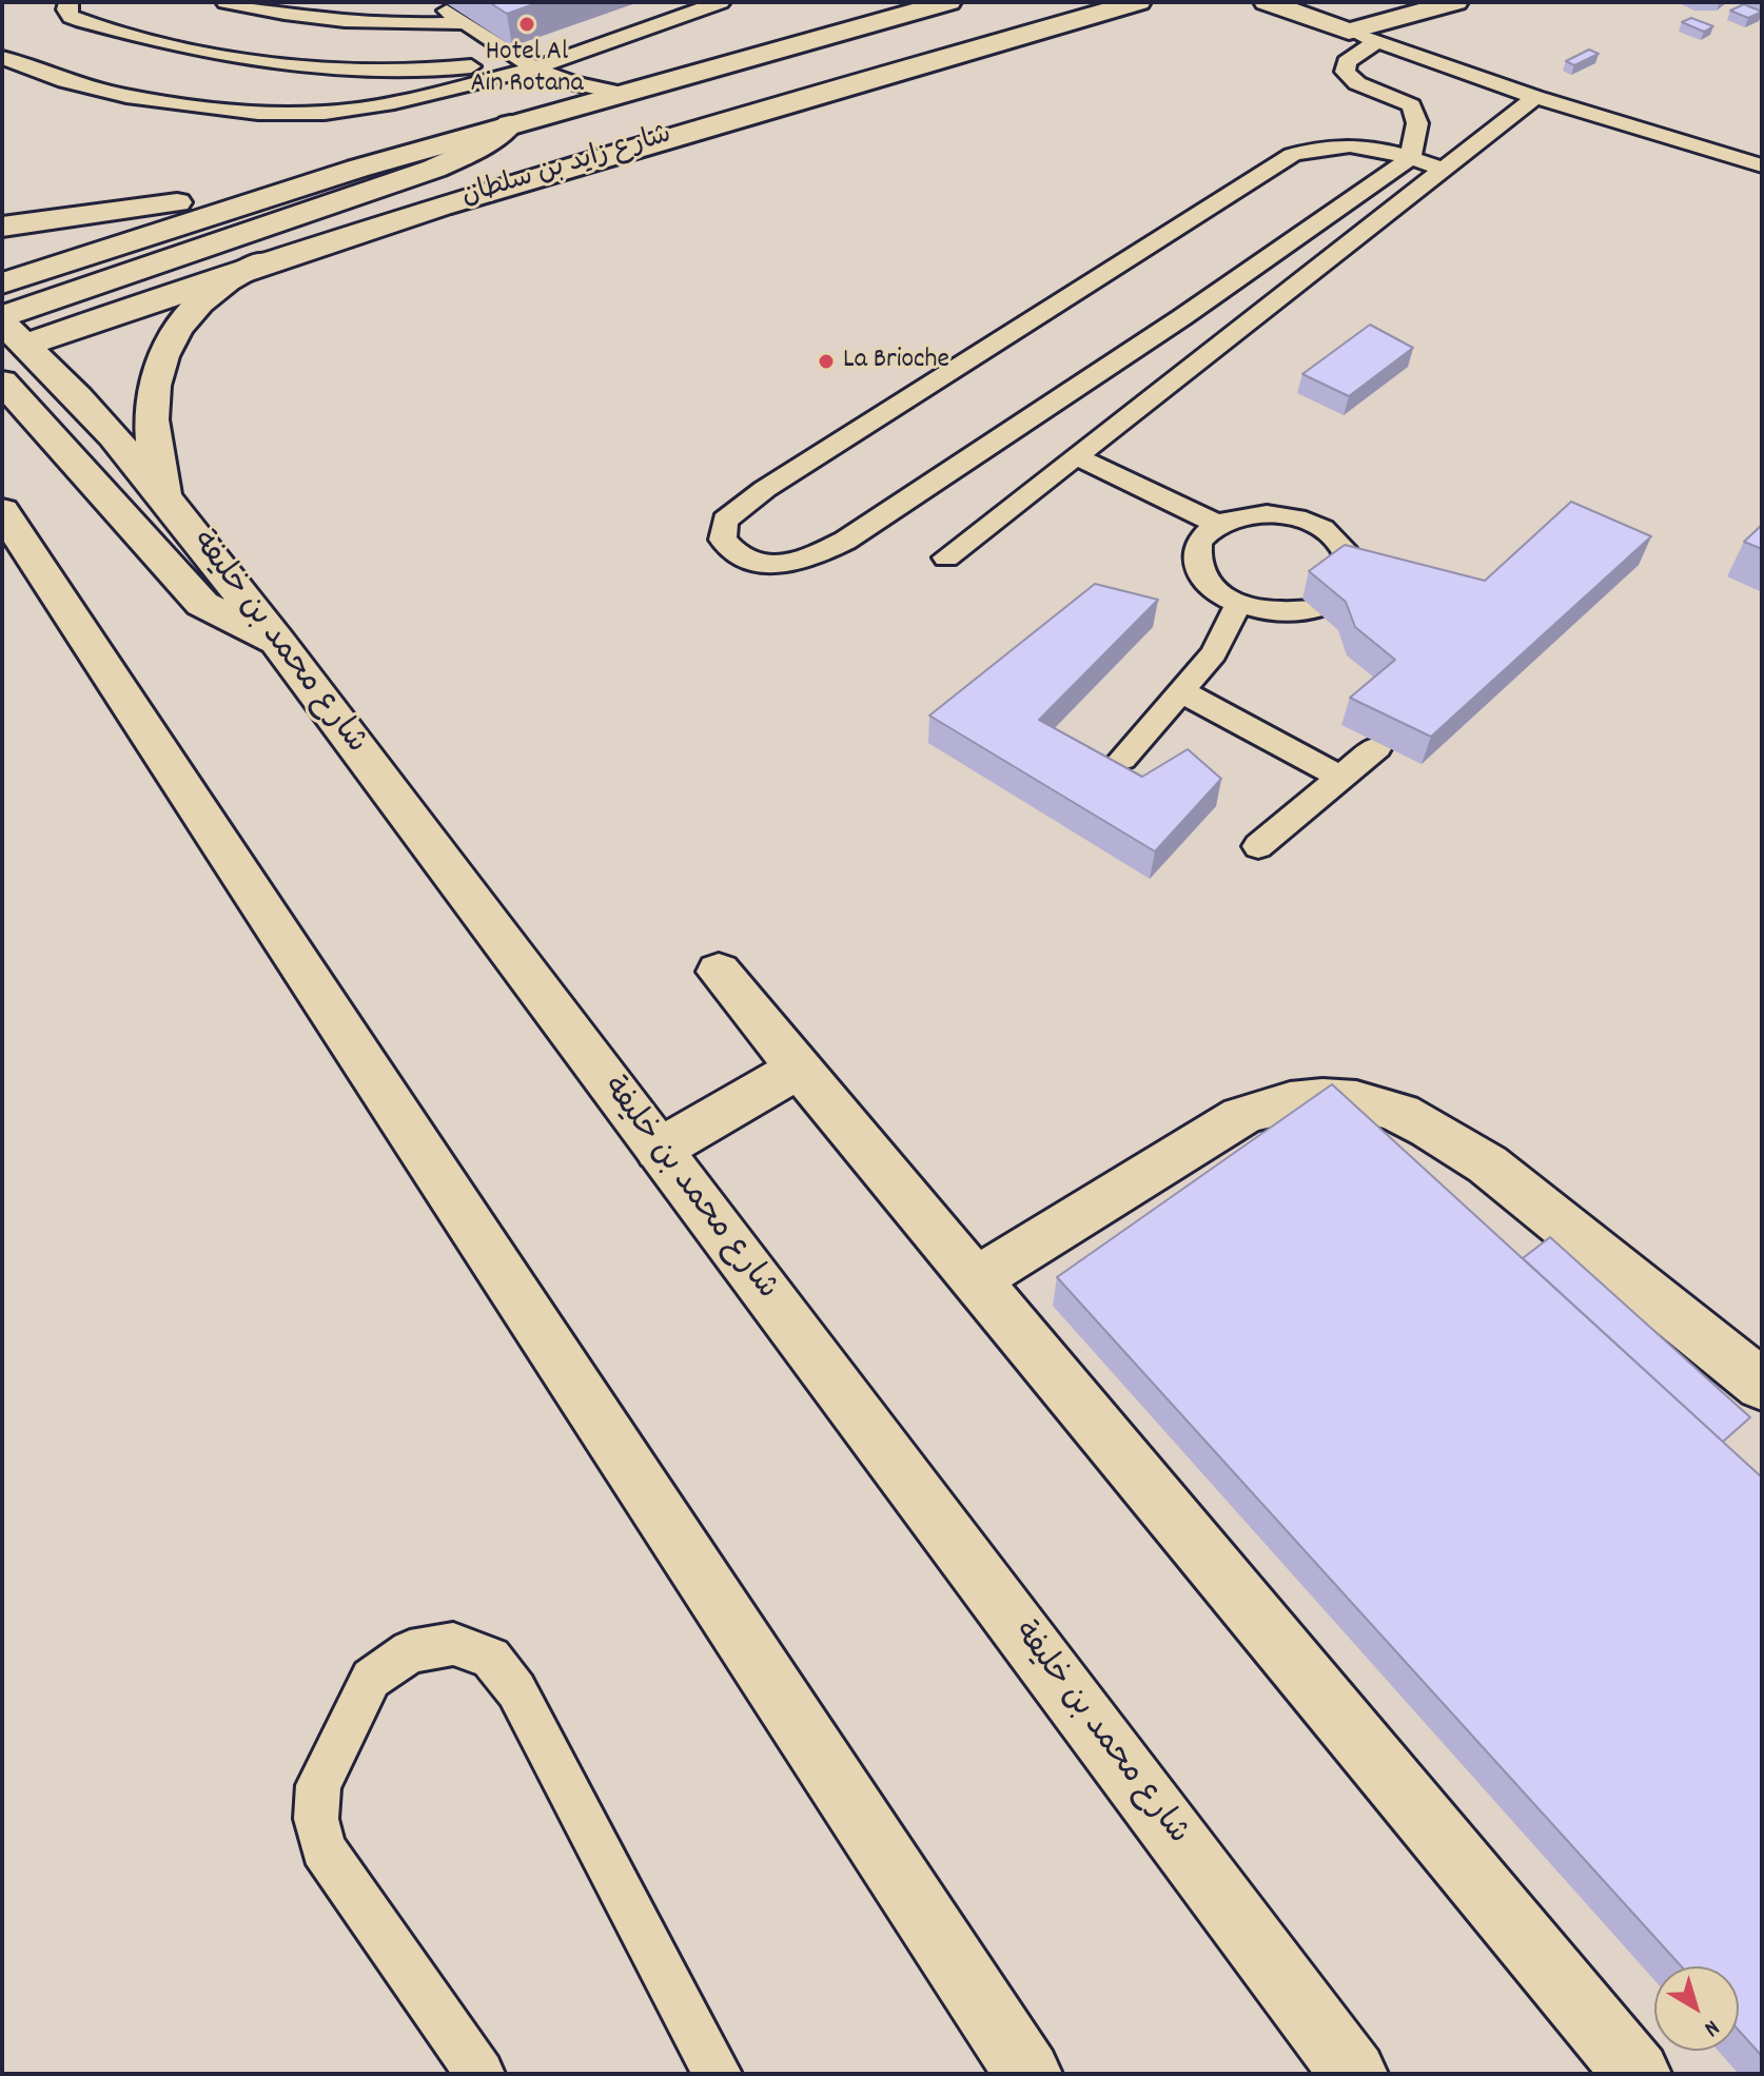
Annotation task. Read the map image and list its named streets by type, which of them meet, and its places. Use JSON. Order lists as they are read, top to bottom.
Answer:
{
  "streets": {
    "main road": ["شارع زايد بن سلطان", "شارع محمد بن خليفة"]
  },
  "crossings": [
    ["شارع زايد بن سلطان", "شارع محمد بن خليفة"]
  ],
  "places": ["Hotel Al Ain Rotana", "La Brioche"],
  "north": "bottom right"
}
